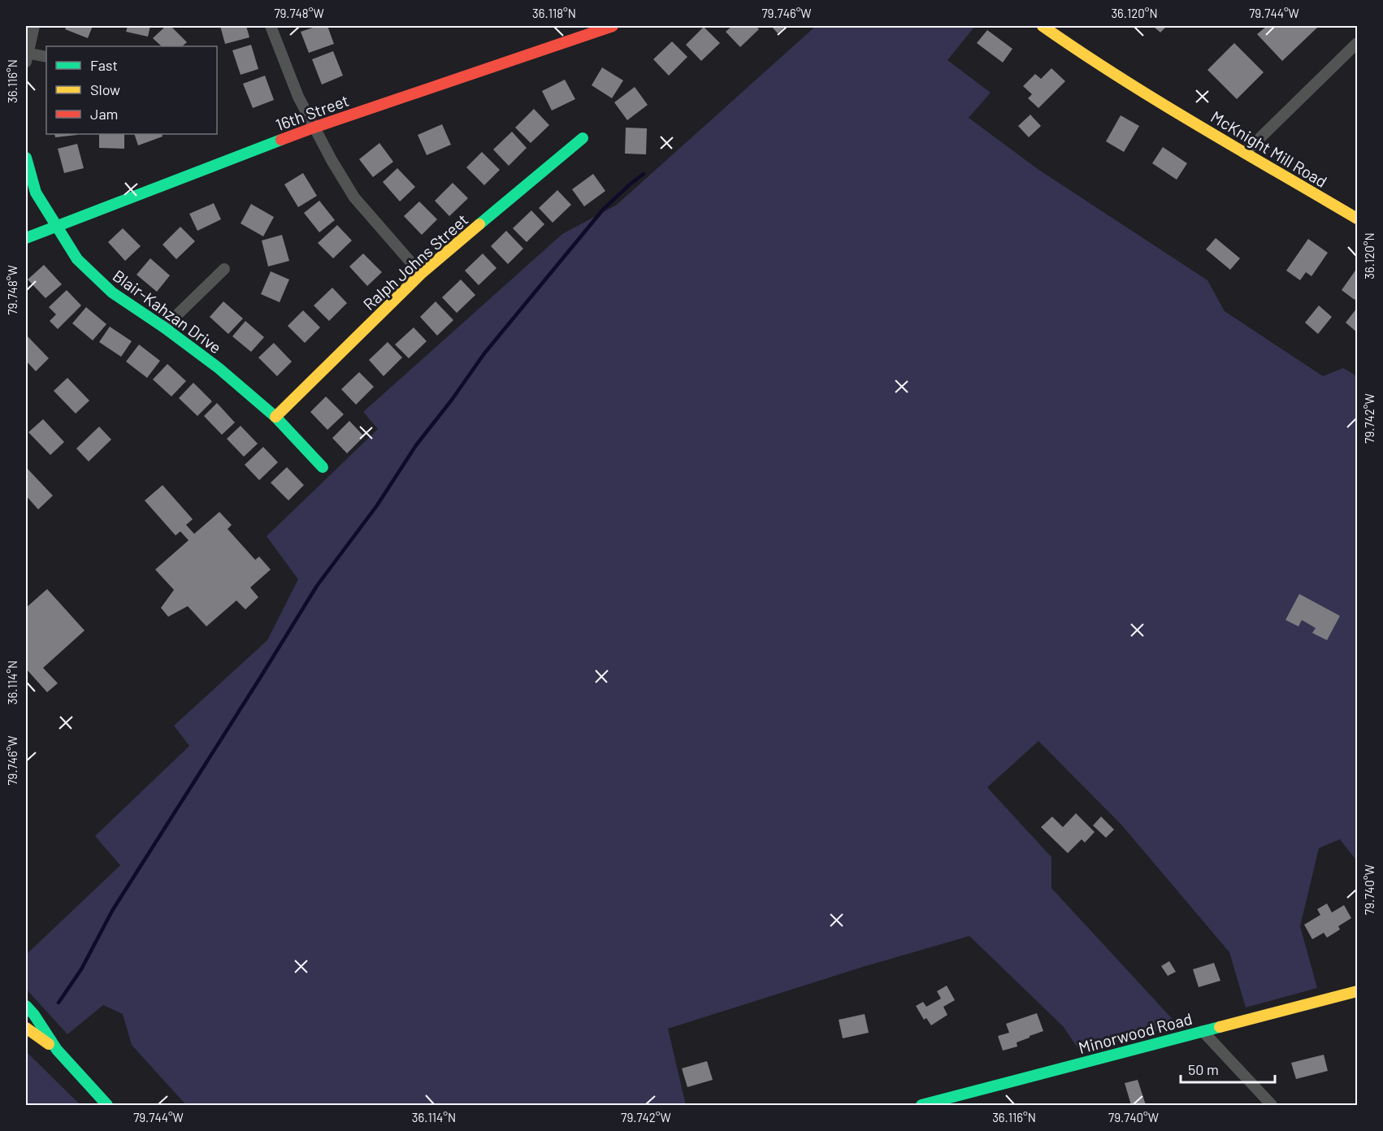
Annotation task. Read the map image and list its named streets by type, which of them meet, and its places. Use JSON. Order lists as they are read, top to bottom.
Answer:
{
  "streets": {
    "street": [
      "16th Street",
      "McKnight Mill Road",
      "Ralph Johns Street",
      "Blair-Kahzan Drive",
      "Minorwood Road"
    ]
  },
  "crossings": [
    ["16th Street", "Blair-Kahzan Drive"],
    ["Ralph Johns Street", "Blair-Kahzan Drive"]
  ],
  "legend": ["Fast", "Slow", "Jam"],
  "scale_bar": "50 m",
  "coordinates": [
    "79.748°W",
    "36.118°N",
    "79.746°W",
    "36.120°N",
    "79.744°W",
    "36.116°N",
    "79.742°W",
    "36.114°N",
    "79.740°W"
  ]
}
